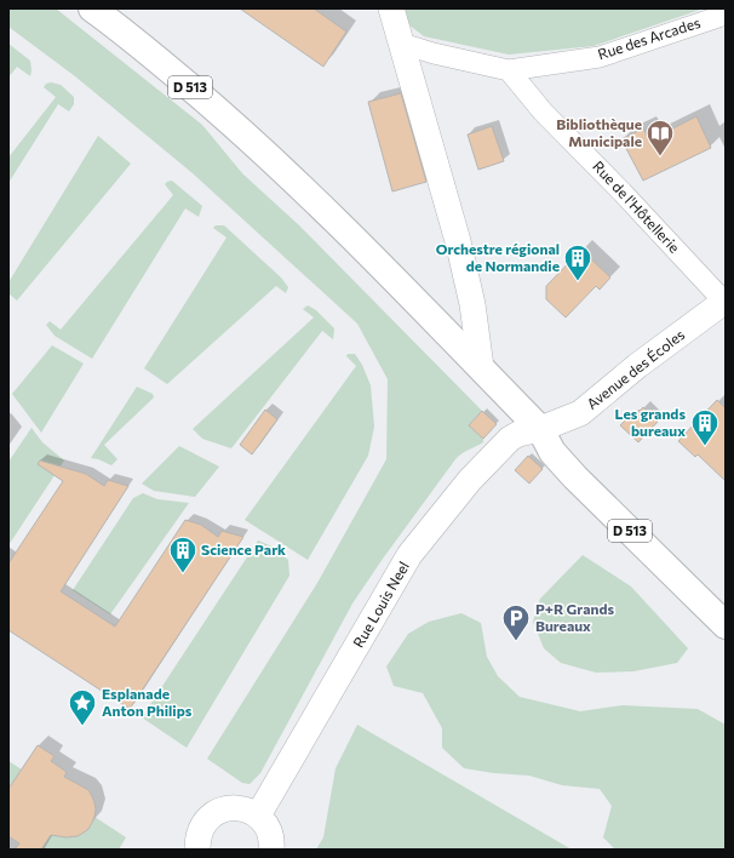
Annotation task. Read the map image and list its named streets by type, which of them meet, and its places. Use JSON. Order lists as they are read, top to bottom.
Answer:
{
  "streets": {
    "main road": ["D 513"],
    "street": [
      "Rue des Arcades",
      "Rue de l'Hôtellerie",
      "Avenue des Écoles",
      "Rue Louis Neel"
    ]
  },
  "crossings": [
    ["Rue des Arcades", "Rue de l'Hôtellerie"],
    ["D 513", "Avenue des Écoles"],
    ["D 513", "Rue Louis Neel"],
    ["Rue de l'Hôtellerie", "Avenue des Écoles"],
    ["Avenue des Écoles", "Rue Louis Neel"]
  ],
  "places": {
    "library": ["Bibliothèque Municipale"],
    "building": ["Orchestre régional de Normandie", "Les grands bureaux", "Science Park"],
    "parking": ["P+R Grands Bureaux"],
    "place": ["Esplanade Anton Philips"]
  }
}
